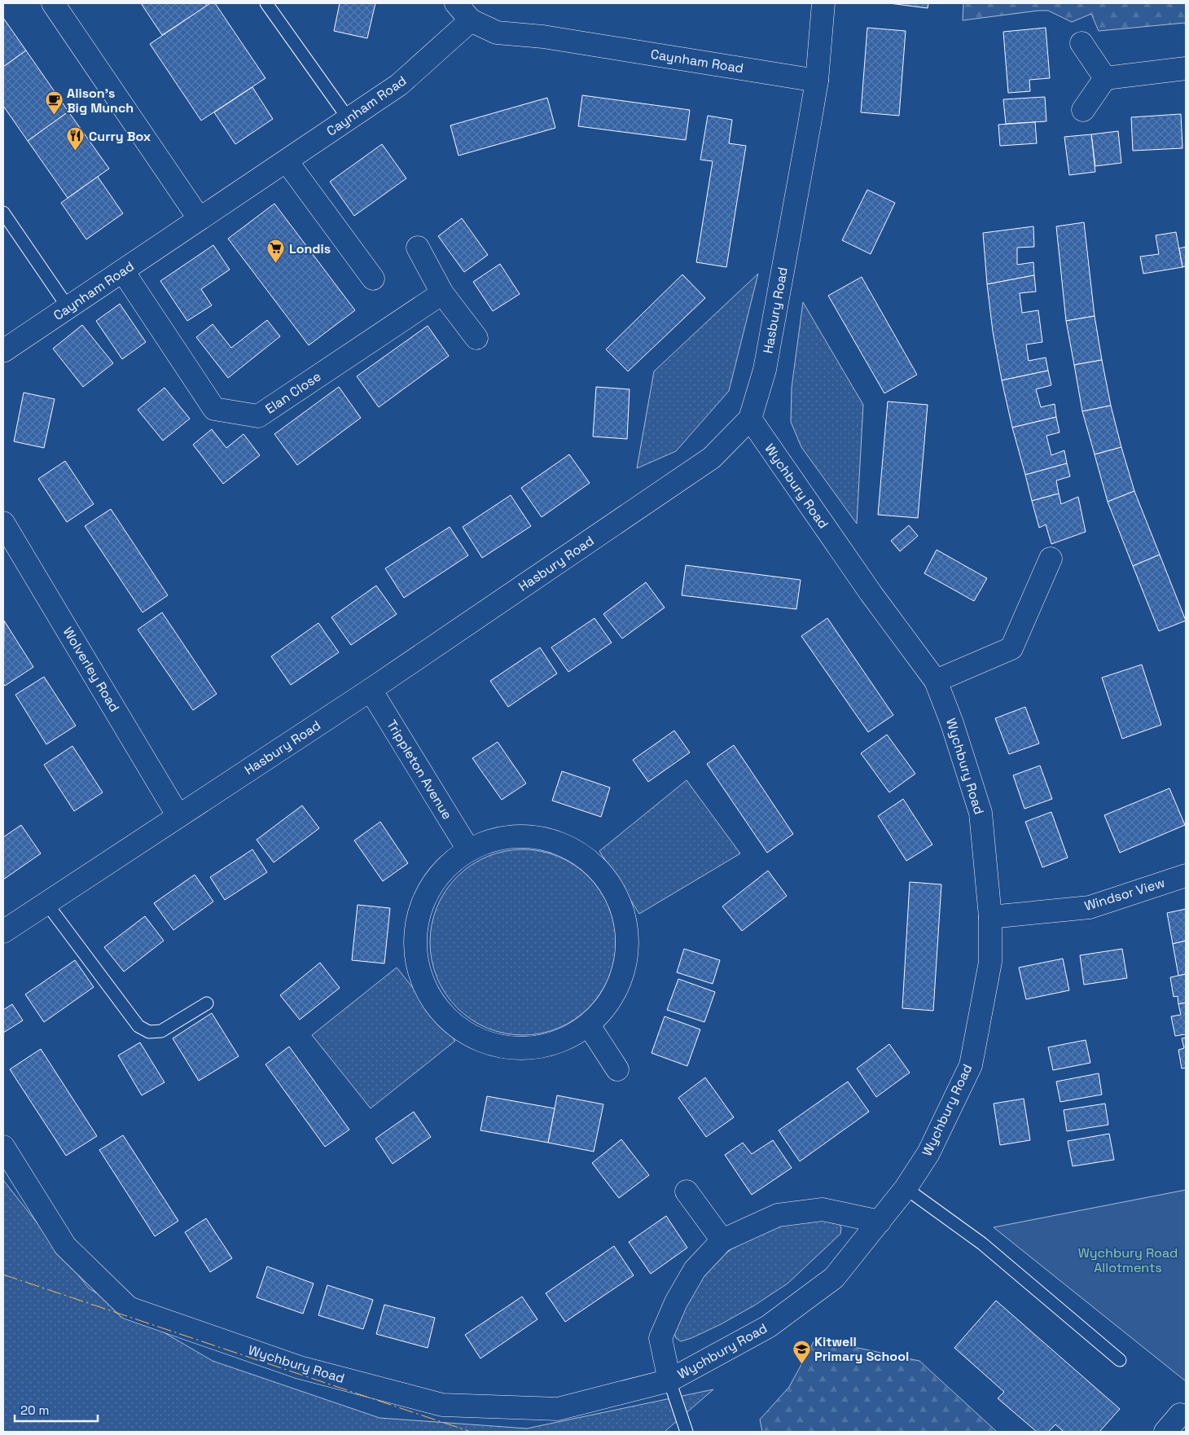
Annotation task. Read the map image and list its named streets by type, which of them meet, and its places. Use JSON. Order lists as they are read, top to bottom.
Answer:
{
  "streets": {
    "street": [
      "Caynham Road",
      "Hasbury Road",
      "Elan Close",
      "Wychbury Road",
      "Wolverley Road",
      "Trippleton Avenue",
      "Windsor View"
    ]
  },
  "crossings": [
    ["Caynham Road", "Hasbury Road"],
    ["Caynham Road", "Elan Close"],
    ["Hasbury Road", "Wychbury Road"],
    ["Hasbury Road", "Wolverley Road"],
    ["Hasbury Road", "Trippleton Avenue"],
    ["Wychbury Road", "Windsor View"]
  ],
  "parks": ["Wychbury Road Allotments"],
  "places": {
    "cafe": ["Alison's Big Munch"],
    "restaurant": ["Curry Box"],
    "supermarket": ["Londis"],
    "school or university": ["Kitwell Primary School"]
  },
  "scale_bar": "20 m"
}
